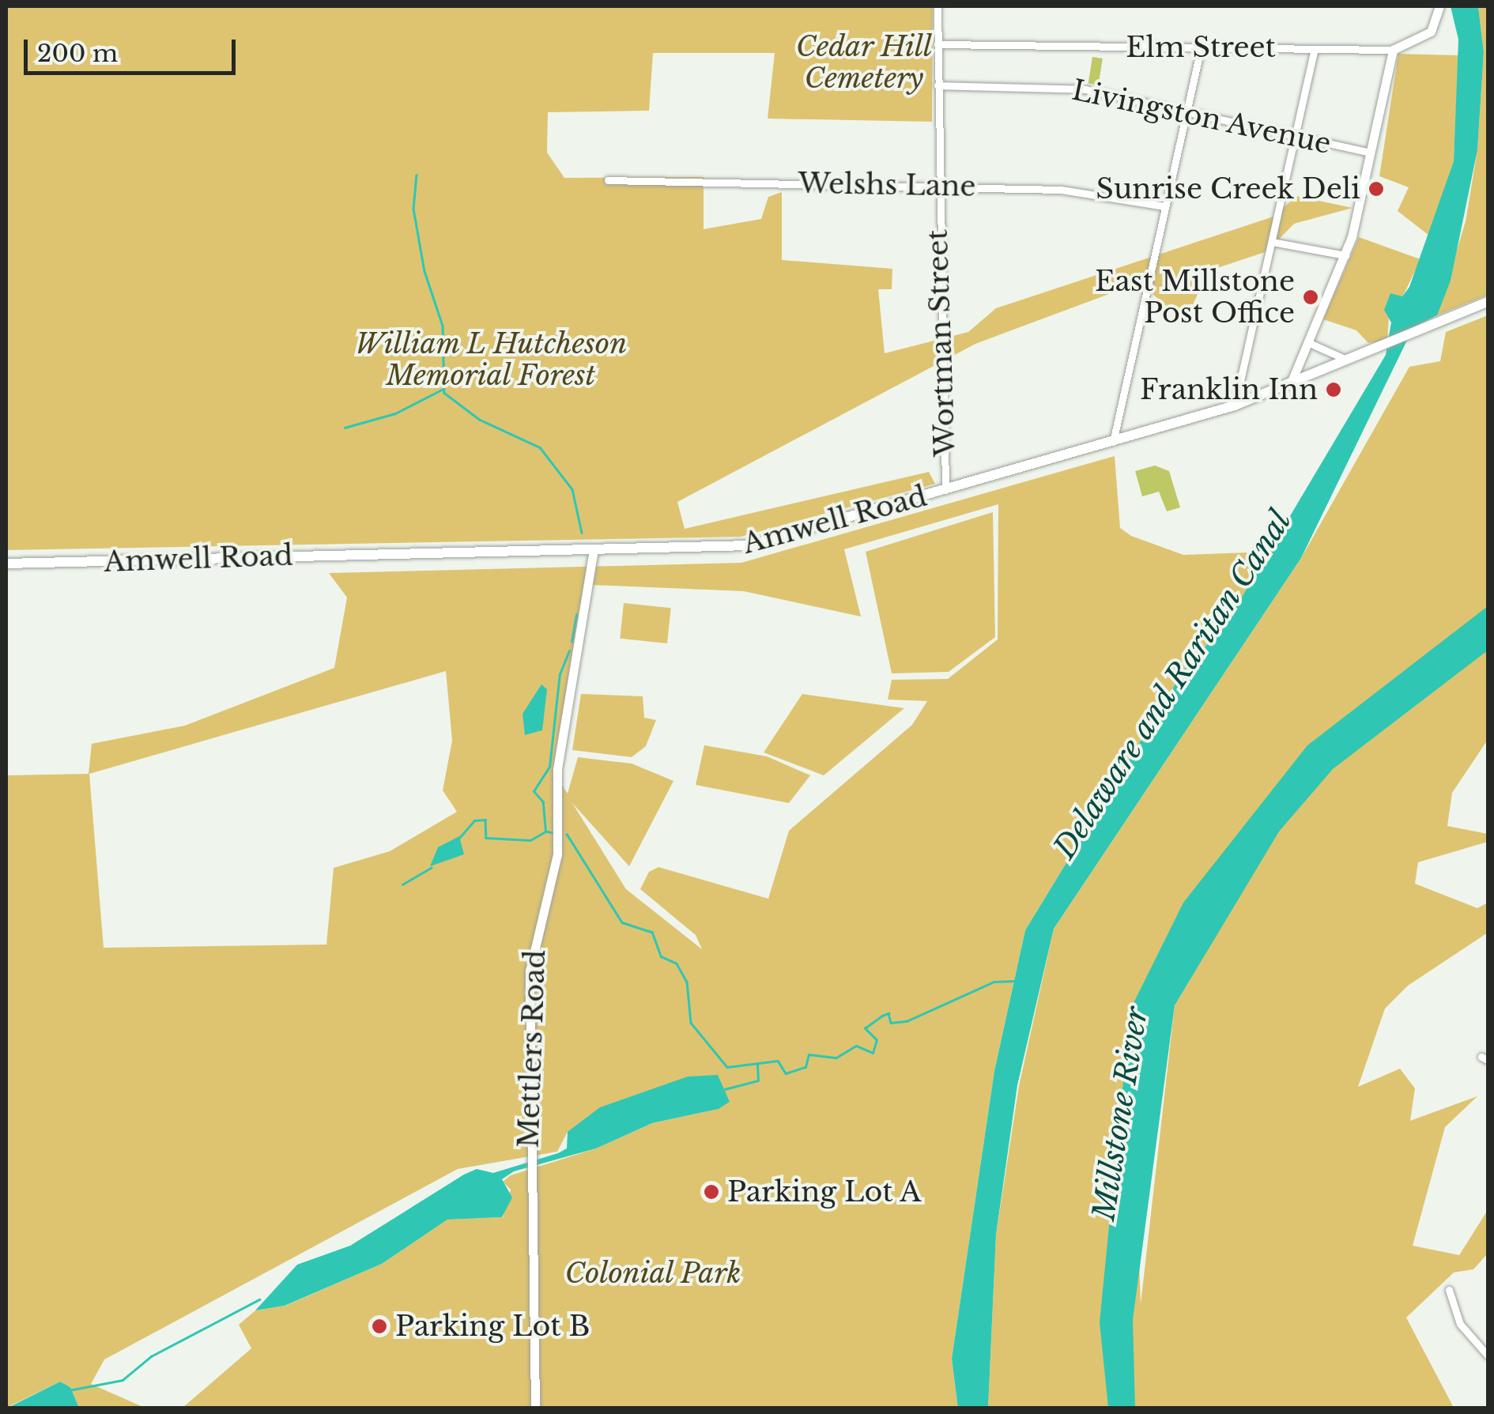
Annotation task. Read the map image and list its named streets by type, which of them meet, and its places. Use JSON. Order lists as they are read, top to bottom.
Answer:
{
  "streets": {
    "main road": ["Amwell Road"],
    "street": [
      "Elm Street",
      "Livingston Avenue",
      "Welshs Lane",
      "Wortman Street",
      "Mettlers Road"
    ]
  },
  "crossings": [
    ["Elm Street", "Wortman Street"],
    ["Livingston Avenue", "Wortman Street"],
    ["Welshs Lane", "Wortman Street"],
    ["Wortman Street", "Amwell Road"],
    ["Amwell Road", "Mettlers Road"]
  ],
  "water": ["Delaware and Raritan Canal", "Millstone River"],
  "parks": ["Cedar Hill Cemetery", "William L Hutcheson Memorial Forest", "Colonial Park"],
  "places": [
    "Sunrise Creek Deli",
    "East Millstone Post Office",
    "Franklin Inn",
    "Parking Lot A",
    "Parking Lot B"
  ],
  "scale_bar": "200 m"
}
